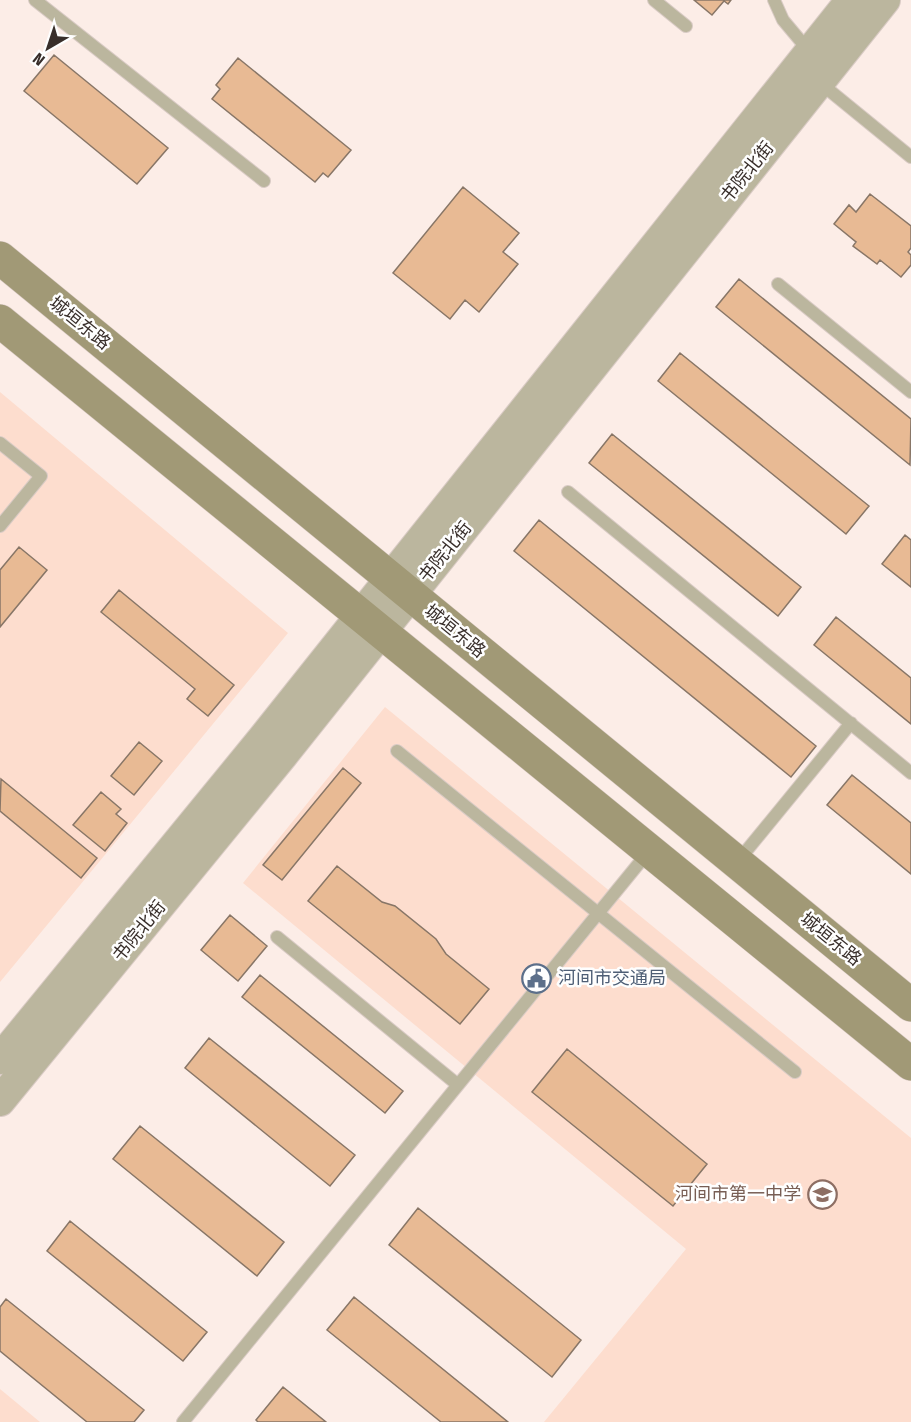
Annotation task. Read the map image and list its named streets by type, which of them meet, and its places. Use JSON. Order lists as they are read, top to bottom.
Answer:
{
  "streets": {
    "main road": ["城垣东路"],
    "street": ["书院北街"]
  },
  "crossings": [
    ["书院北街", "城垣东路"]
  ],
  "places": {
    "public building": ["河间市交通局"],
    "school or university": ["河间市第一中学"]
  },
  "north": "bottom left"
}
